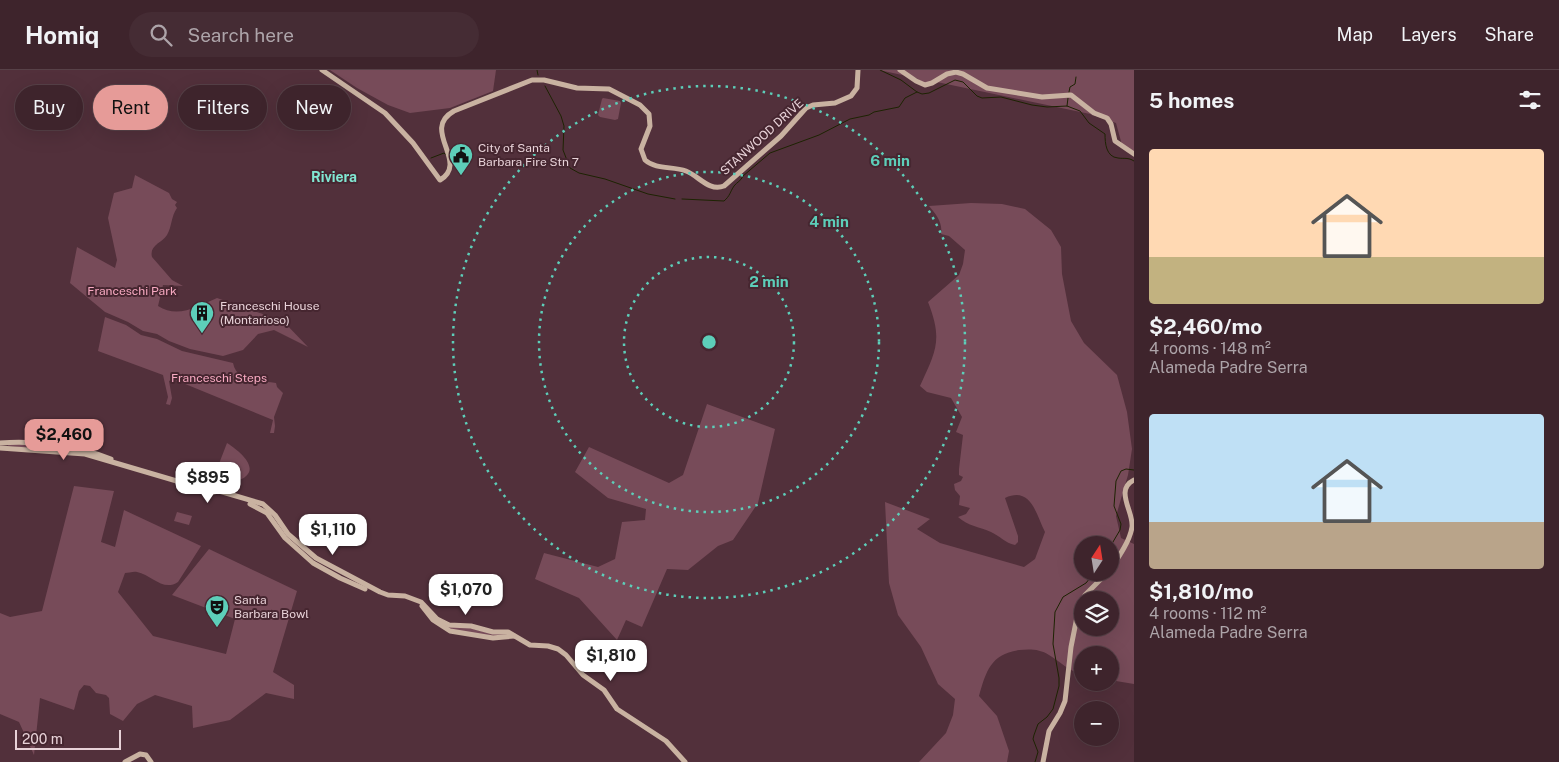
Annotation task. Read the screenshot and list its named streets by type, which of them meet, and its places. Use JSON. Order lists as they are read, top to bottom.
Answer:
{
  "streets": {
    "main road": ["STANWOOD DRIVE"]
  },
  "districts": ["Riviera"],
  "parks": ["Franceschi Park", "Franceschi Steps"],
  "places": {
    "public building": ["City of Santa Barbara Fire Stn 7"],
    "building": ["Franceschi House (Montarioso)"],
    "theatre": ["Santa Barbara Bowl"]
  },
  "scale_bar": "200 m",
  "north": "top",
  "page": {
    "header": "Homiq",
    "search": "Search here",
    "nav": ["Map", "Layers", "Share"],
    "heading": "5 homes",
    "chip": [
      "Buy",
      "Rent",
      "Filters",
      "New"
    ],
    "list": [
      {
        "name": "$2,460/mo",
        "note": "4 rooms · 148 m² · Alameda Padre Serra"
      },
      {
        "name": "$1,810/mo",
        "note": "4 rooms · 112 m² · Alameda Padre Serra"
      }
    ],
    "price": [
      "$2,460",
      "$895",
      "$1,110",
      "$1,070",
      "$1,810"
    ],
    "map_buttons": ["+", "−"],
    "scale": "200 m"
  },
  "rings": ["6 min", "4 min", "2 min"]
}
